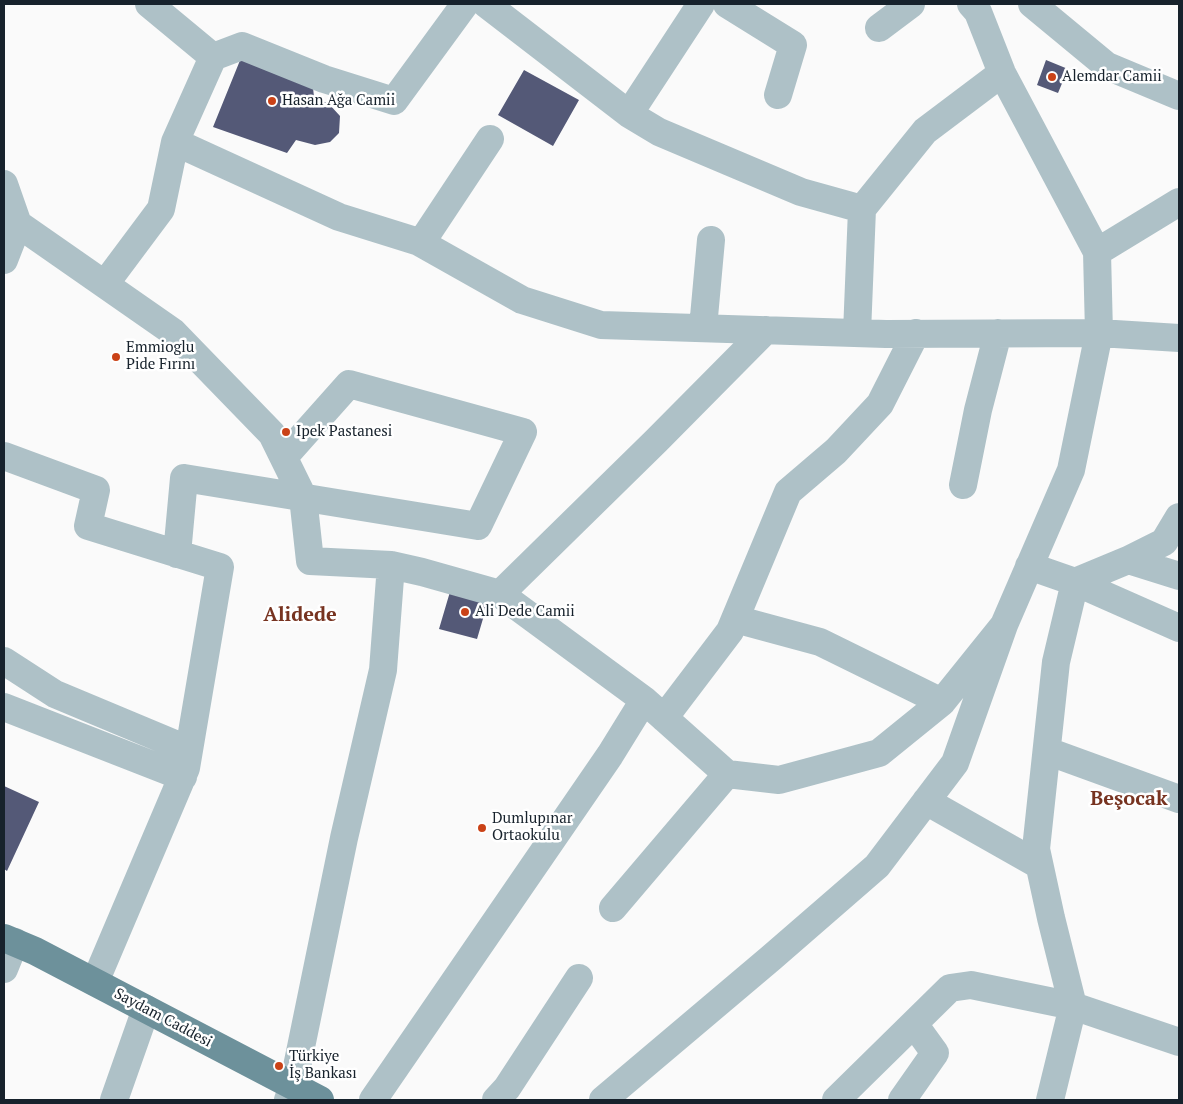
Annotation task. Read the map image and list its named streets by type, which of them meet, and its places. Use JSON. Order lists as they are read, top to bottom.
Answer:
{
  "streets": {
    "main road": ["Saydam Caddesi"]
  },
  "districts": ["Alidede", "Beşocak"],
  "places": [
    "Alemdar Camii",
    "Hasan Ağa Camii",
    "Emmioglu Pide Fırını",
    "Ipek Pastanesi",
    "Ali Dede Camii",
    "Dumlupınar Ortaokulu",
    "Türkiye İş Bankası"
  ]
}
